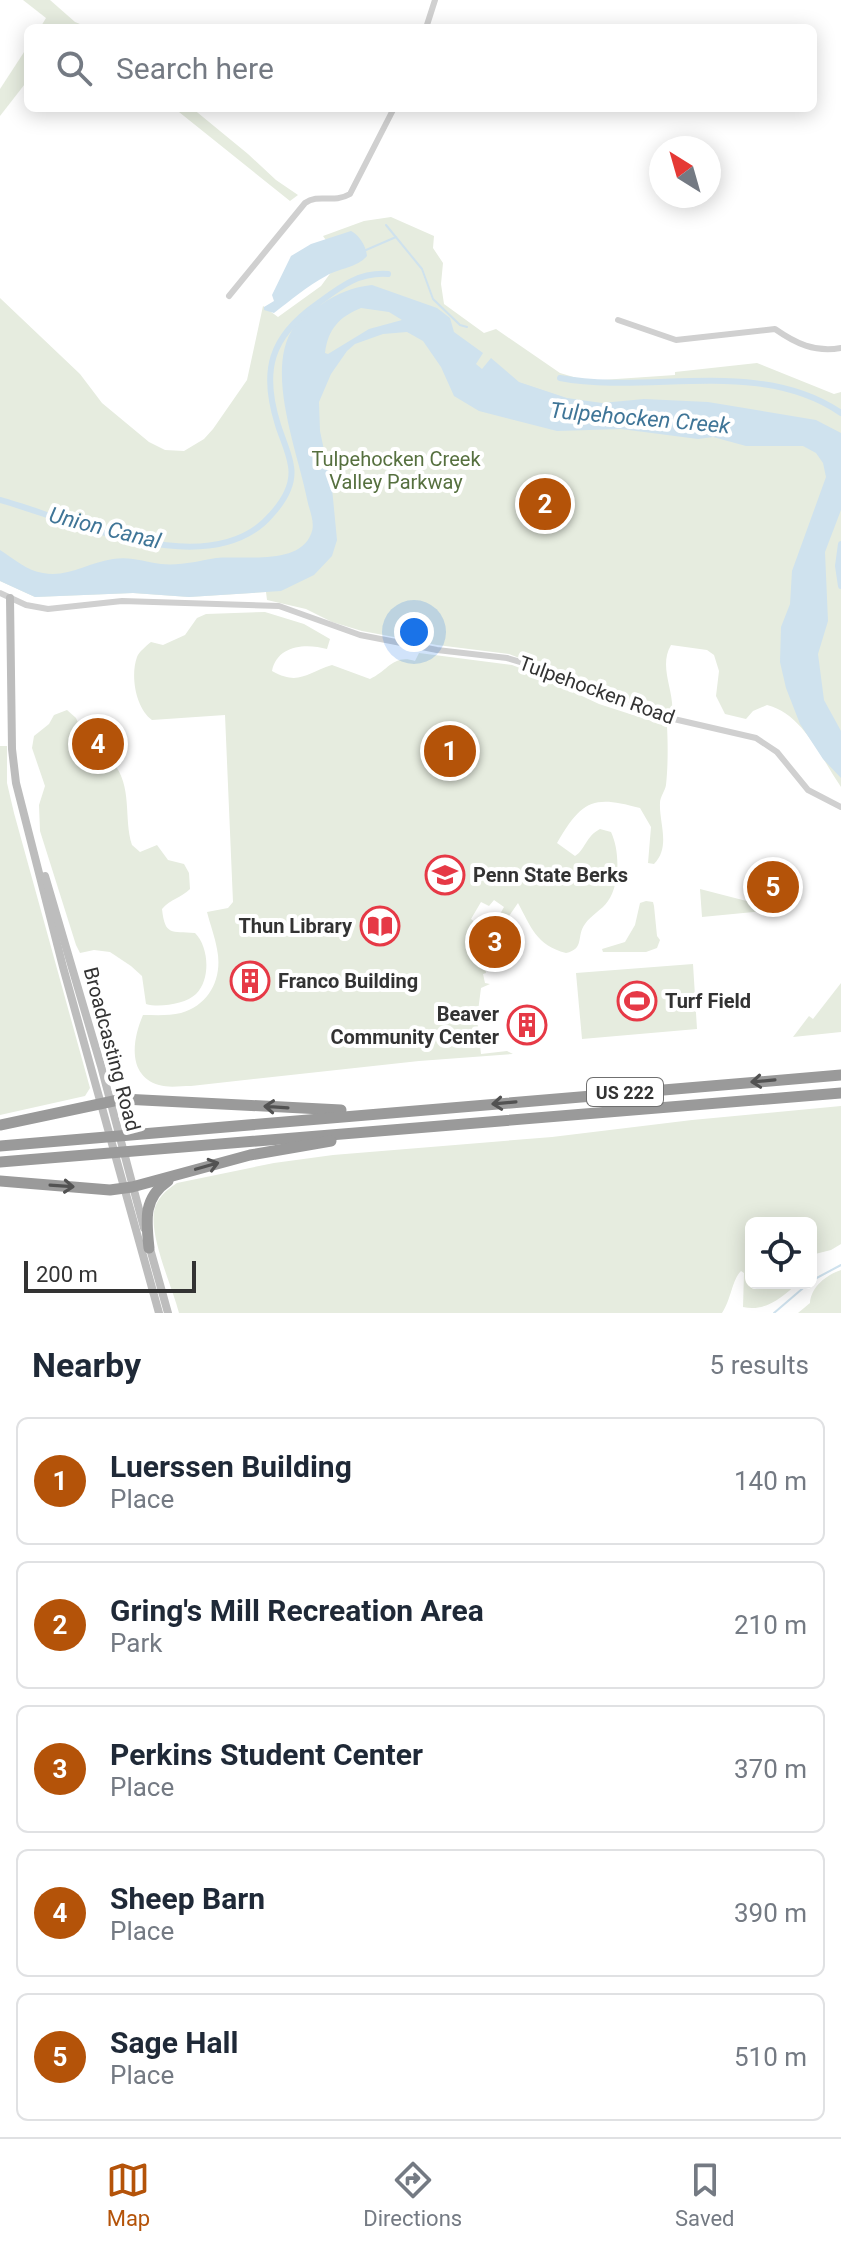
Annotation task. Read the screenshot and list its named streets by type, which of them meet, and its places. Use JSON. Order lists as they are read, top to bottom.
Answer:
{
  "streets": {
    "highway": ["US 222"],
    "street": ["Tulpehocken Road", "Broadcasting Road"]
  },
  "crossings": [
    ["Tulpehocken Road", "Broadcasting Road"]
  ],
  "water": ["Tulpehocken Creek", "Union Canal"],
  "parks": ["Tulpehocken Creek Valley Parkway"],
  "places": {
    "school or university": ["Penn State Berks"],
    "library": ["Thun Library"],
    "building": ["Franco Building", "Beaver Community Center"],
    "sports": ["Turf Field"]
  },
  "scale_bar": "200 m",
  "north": "top left",
  "page": {
    "search": "Search here",
    "pins": [
      "2",
      "4",
      "1",
      "5",
      "3"
    ],
    "scale": "200 m",
    "heading": ["Nearby", "5 results"],
    "list": [
      {
        "mark": "1",
        "name": "Luerssen Building",
        "note": "Place",
        "value": "140 m"
      },
      {
        "mark": "2",
        "name": "Gring's Mill Recreation Area",
        "note": "Park",
        "value": "210 m"
      },
      {
        "mark": "3",
        "name": "Perkins Student Center",
        "note": "Place",
        "value": "370 m"
      },
      {
        "mark": "4",
        "name": "Sheep Barn",
        "note": "Place",
        "value": "390 m"
      },
      {
        "mark": "5",
        "name": "Sage Hall",
        "note": "Place",
        "value": "510 m"
      }
    ],
    "nav": ["Map", "Directions", "Saved"]
  }
}
